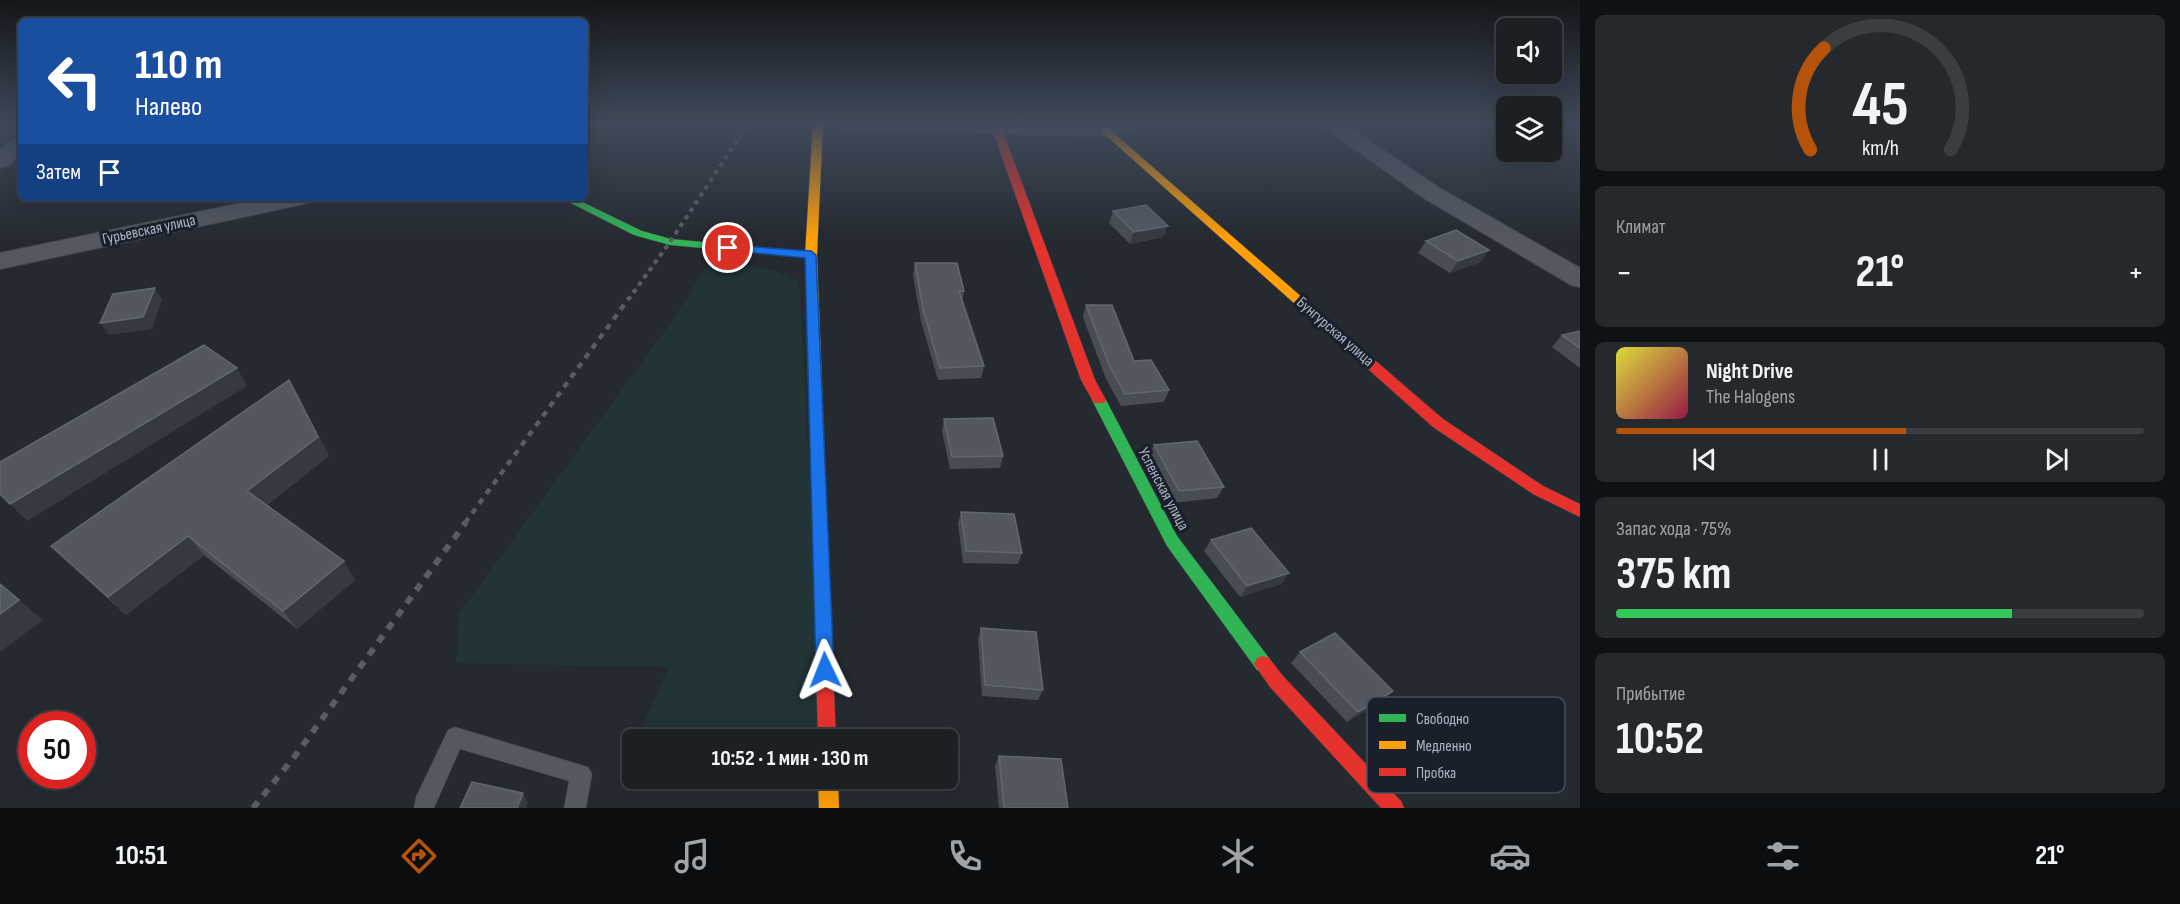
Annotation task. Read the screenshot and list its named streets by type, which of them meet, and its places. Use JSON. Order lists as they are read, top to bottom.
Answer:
{
  "streets": {
    "street": ["Гурьевская улица", "Бунгурская улица", "Успенская улица"]
  },
  "legend": ["Свободно", "Медленно", "Пробка"],
  "page": {
    "turn": ["110 m", "Налево"],
    "then": "Затем",
    "tile": [
      "Климат",
      ["Запас хода · 75%", "375 km"],
      ["Прибытие", "10:52"]
    ],
    "heat": ["−", "21°", "+"],
    "song": ["Night Drive", "The Halogens"],
    "limit": "50",
    "trip": "10:52 · 1 мин · 130 m",
    "tabs": ["10:51", "21°"],
    "gauge": ["45", "km/h"]
  }
}
